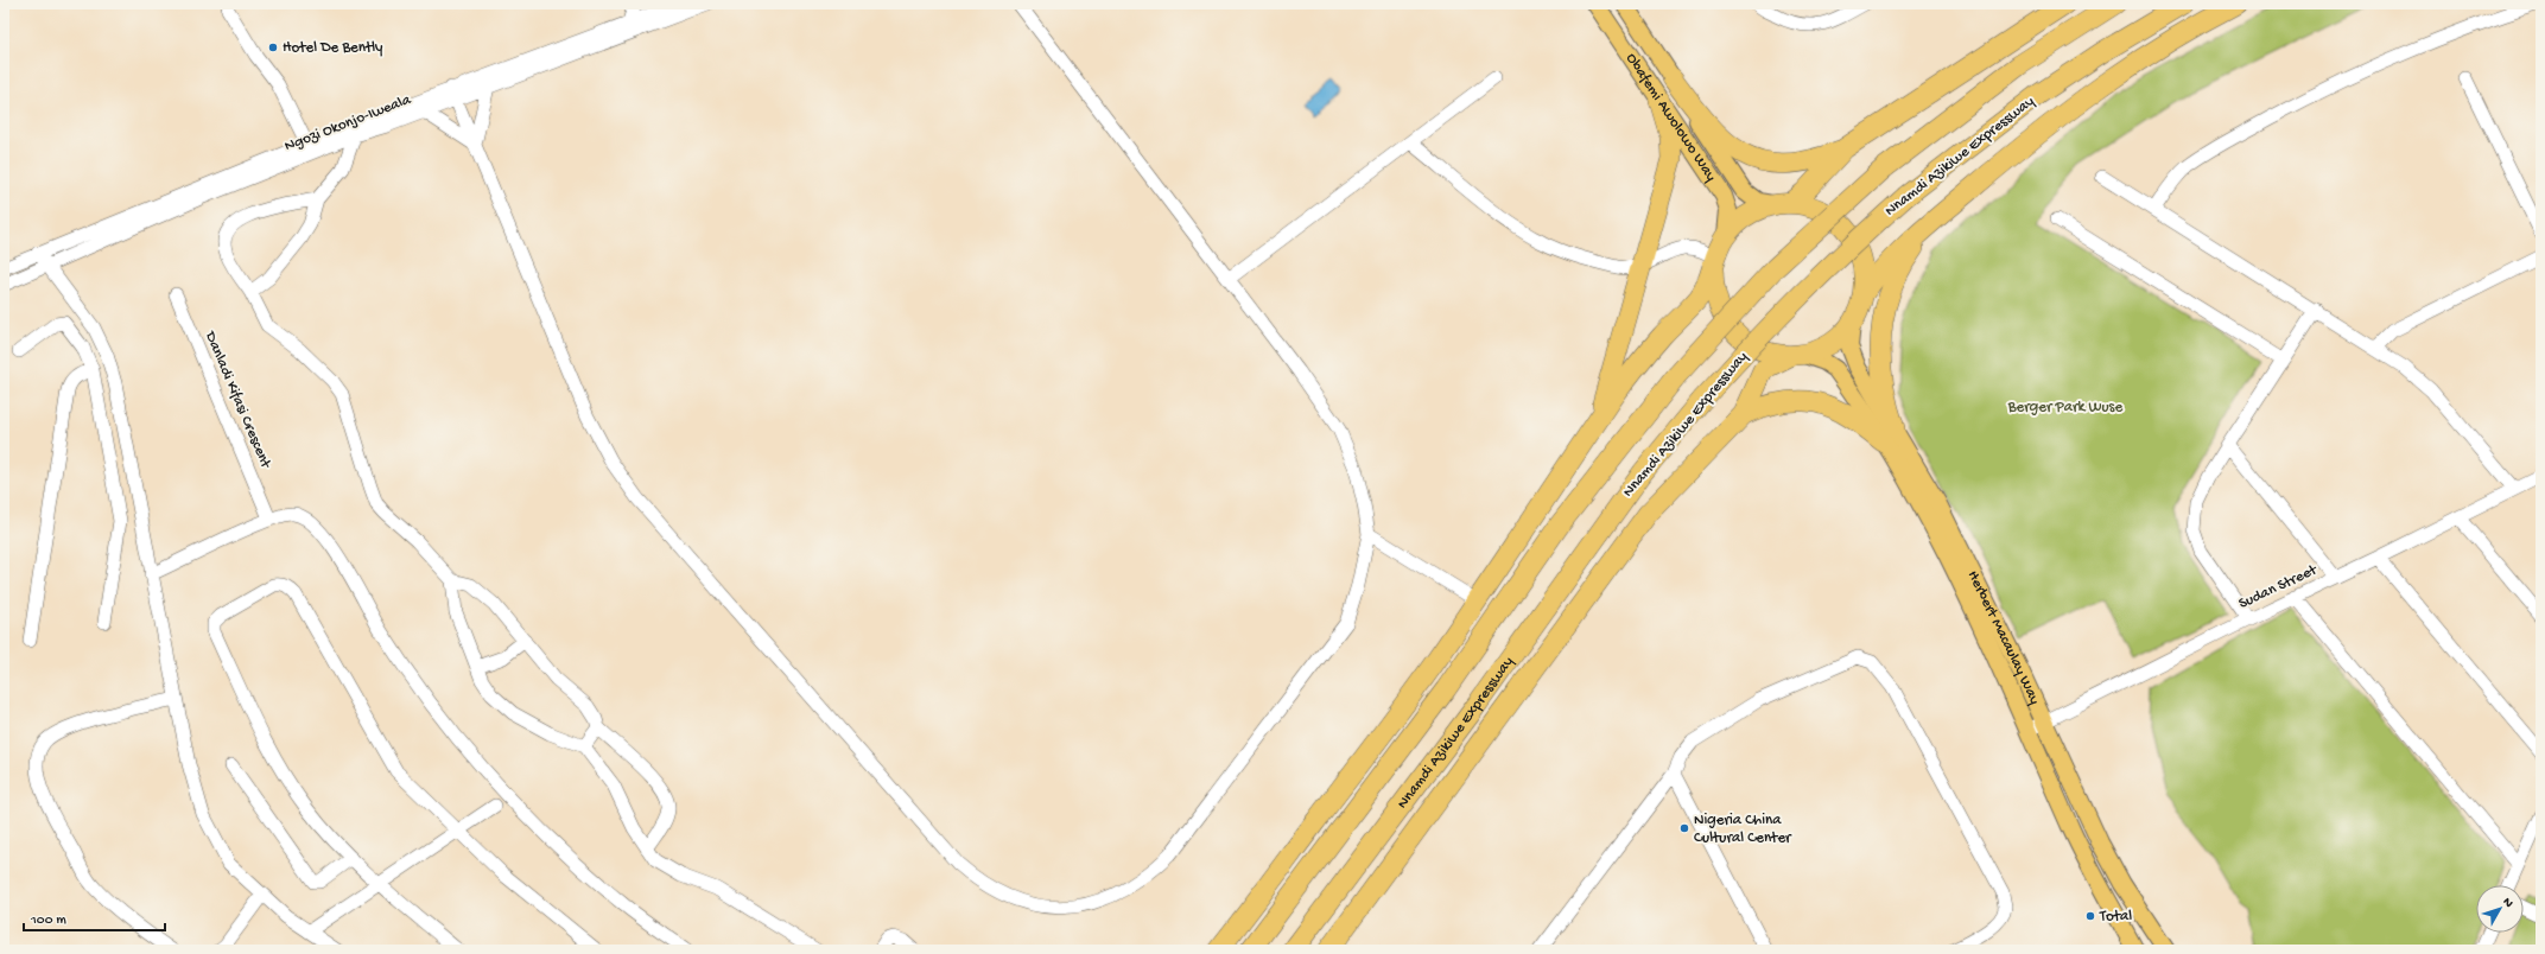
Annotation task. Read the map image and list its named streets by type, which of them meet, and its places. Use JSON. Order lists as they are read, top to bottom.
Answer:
{
  "streets": {
    "highway": ["Nnamdi Azikiwe Expressway"],
    "main road": ["Obafemi Awolowo Way", "Herbert Macaulay Way"],
    "street": ["Ngozi Okonjo-Iweala", "Danladi Kifasi Crescent", "Sudan Street"]
  },
  "crossings": [
    ["Obafemi Awolowo Way", "Nnamdi Azikiwe Expressway"],
    ["Obafemi Awolowo Way", "Herbert Macaulay Way"],
    ["Nnamdi Azikiwe Expressway", "Herbert Macaulay Way"],
    ["Sudan Street", "Herbert Macaulay Way"]
  ],
  "parks": ["Berger Park Wuse"],
  "places": ["Hotel De Bently", "Nigeria China Cultural Center", "Total"],
  "scale_bar": "100 m",
  "north": "top right"
}
